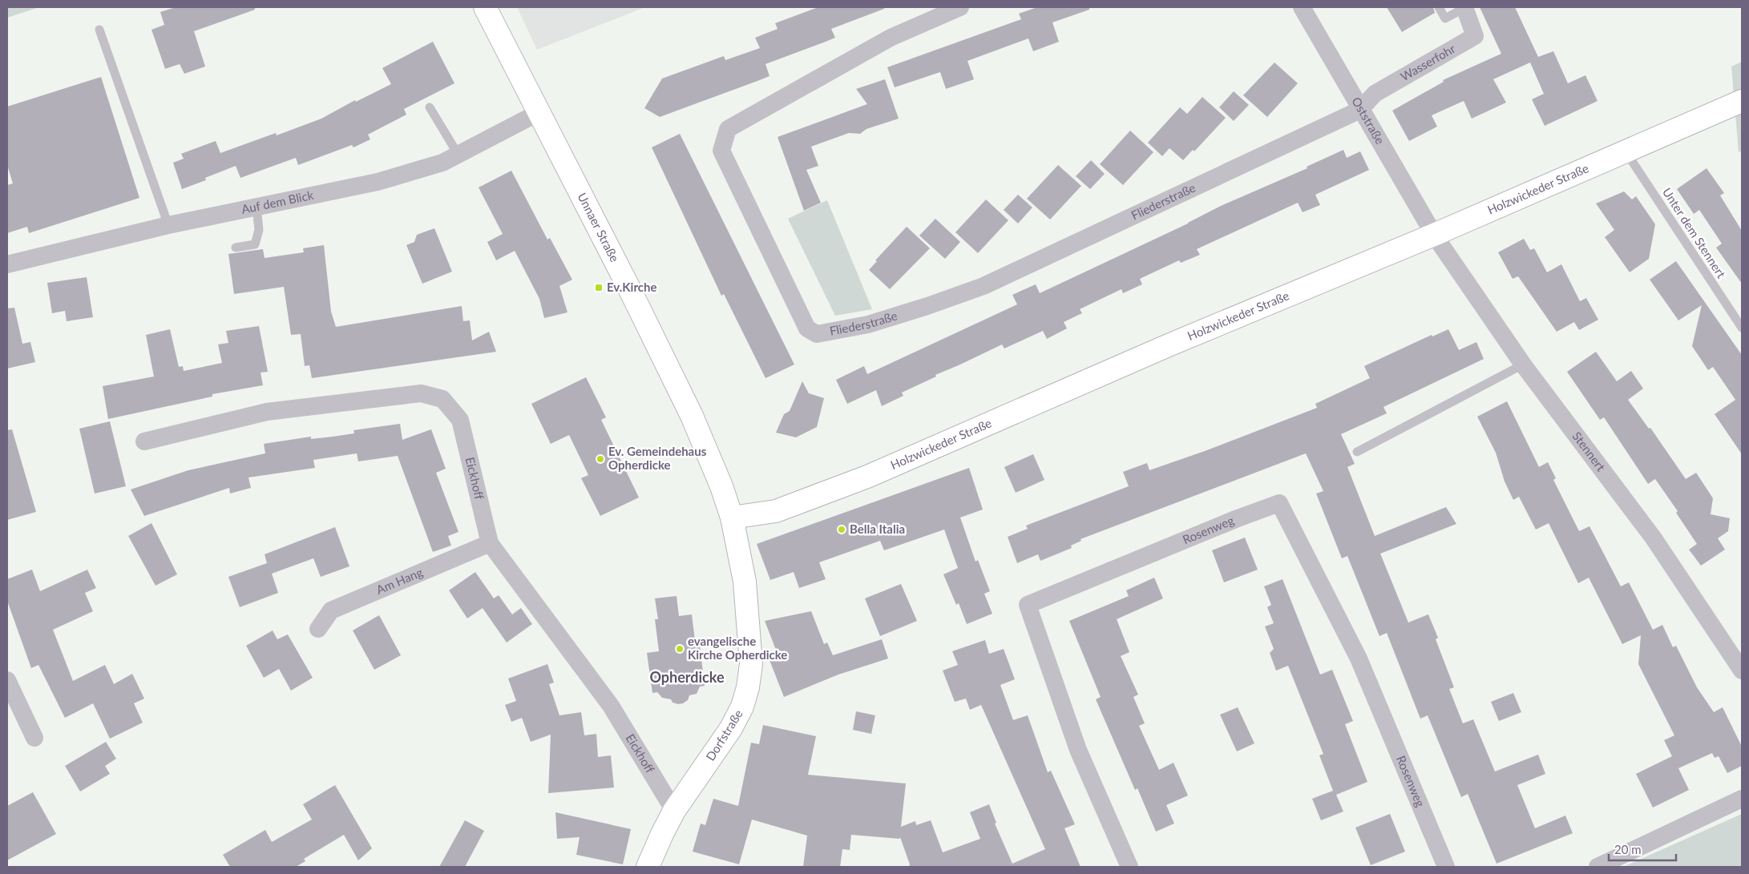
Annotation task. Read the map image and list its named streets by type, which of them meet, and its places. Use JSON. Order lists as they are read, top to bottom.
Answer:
{
  "streets": {
    "street": [
      "Wasserfohr",
      "Oststraße",
      "Holzwickeder Straße",
      "Fliederstraße",
      "Auf dem Blick",
      "Unnaer Straße",
      "Stennert",
      "Eickhoff",
      "Rosenweg",
      "Am Hang",
      "Dorfstraße"
    ],
    "lane": ["Unter dem Stennert"]
  },
  "crossings": [
    ["Wasserfohr", "Oststraße"],
    ["Wasserfohr", "Fliederstraße"],
    ["Oststraße", "Holzwickeder Straße"],
    ["Oststraße", "Fliederstraße"],
    ["Oststraße", "Stennert"],
    ["Holzwickeder Straße", "Unnaer Straße"],
    ["Holzwickeder Straße", "Unter dem Stennert"],
    ["Holzwickeder Straße", "Stennert"],
    ["Holzwickeder Straße", "Dorfstraße"],
    ["Auf dem Blick", "Unnaer Straße"],
    ["Unnaer Straße", "Dorfstraße"],
    ["Eickhoff", "Am Hang"],
    ["Eickhoff", "Dorfstraße"]
  ],
  "districts": ["Opherdicke"],
  "places": {
    "transit": ["Ev.Kirche"],
    "other": ["Ev. Gemeindehaus Opherdicke", "Bella Italia", "evangelische Kirche Opherdicke"]
  },
  "scale_bar": "20 m"
}
